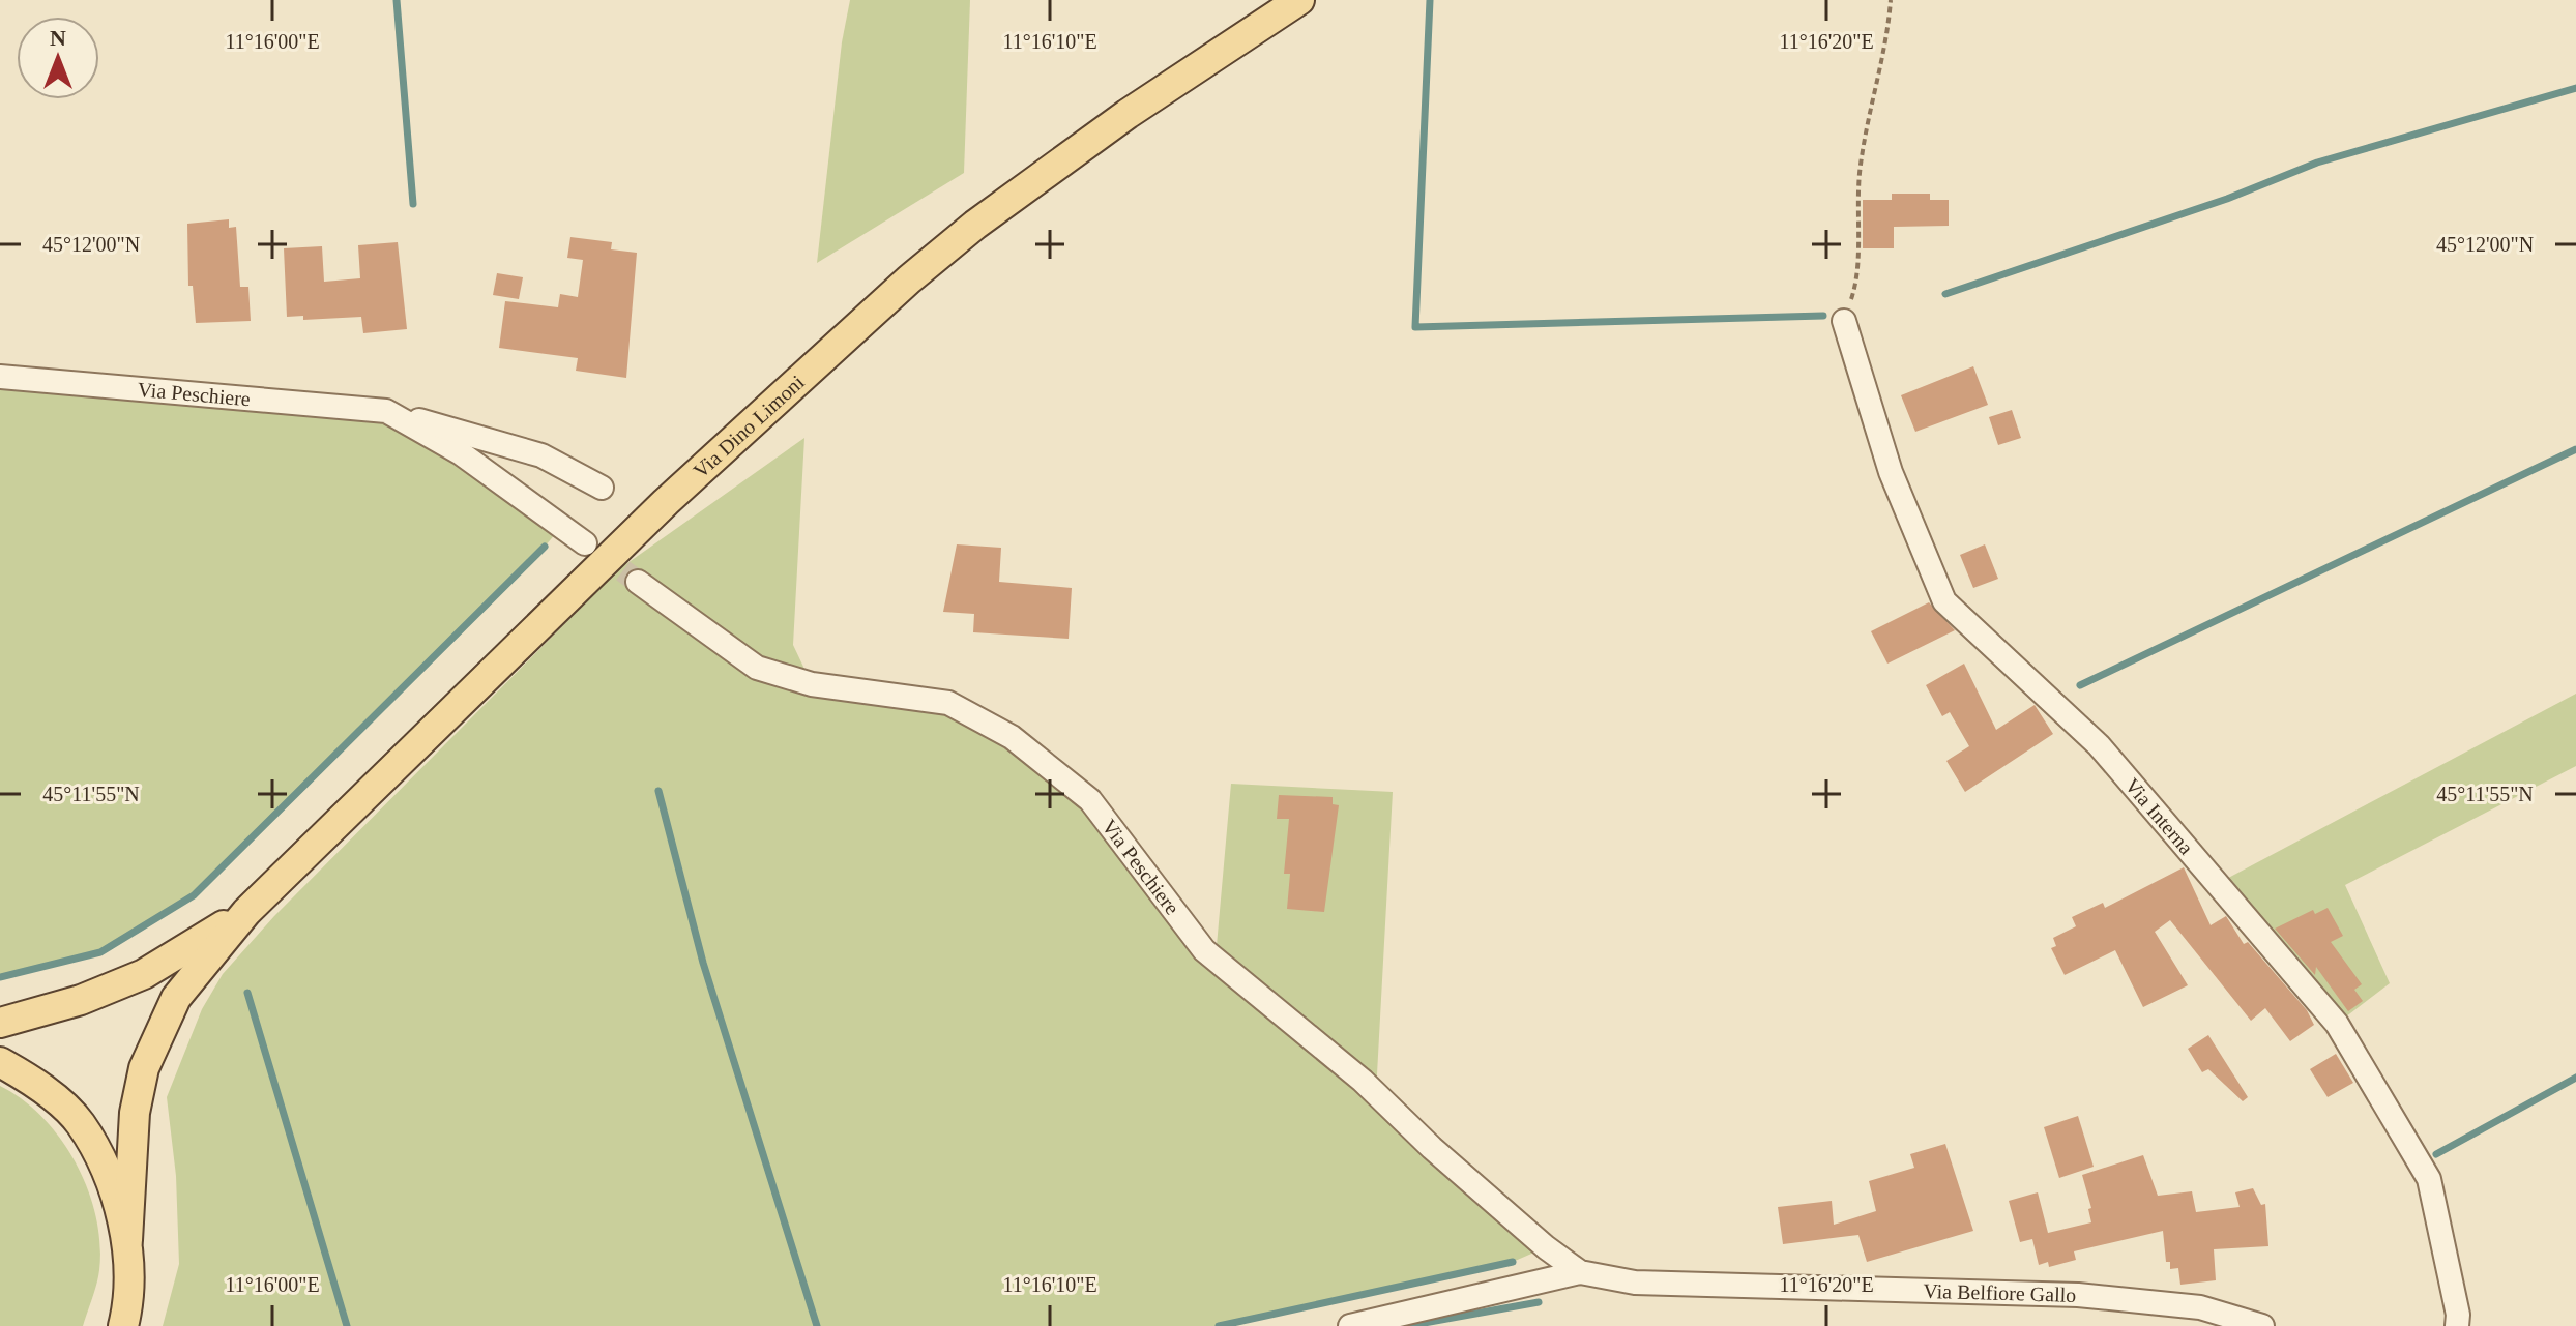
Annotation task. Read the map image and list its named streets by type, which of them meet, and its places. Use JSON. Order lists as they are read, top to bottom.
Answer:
{
  "streets": {
    "main road": ["Via Dino Limoni"],
    "street": ["Via Peschiere", "Via Interna", "Via Belfiore Gallo"]
  },
  "crossings": [
    ["Via Peschiere", "Via Belfiore Gallo"]
  ],
  "north": "top",
  "coordinates": [
    "11°16'00\"E",
    "11°16'10\"E",
    "11°16'20\"E",
    "45°12'00\"N",
    "45°11'55\"N"
  ]
}
